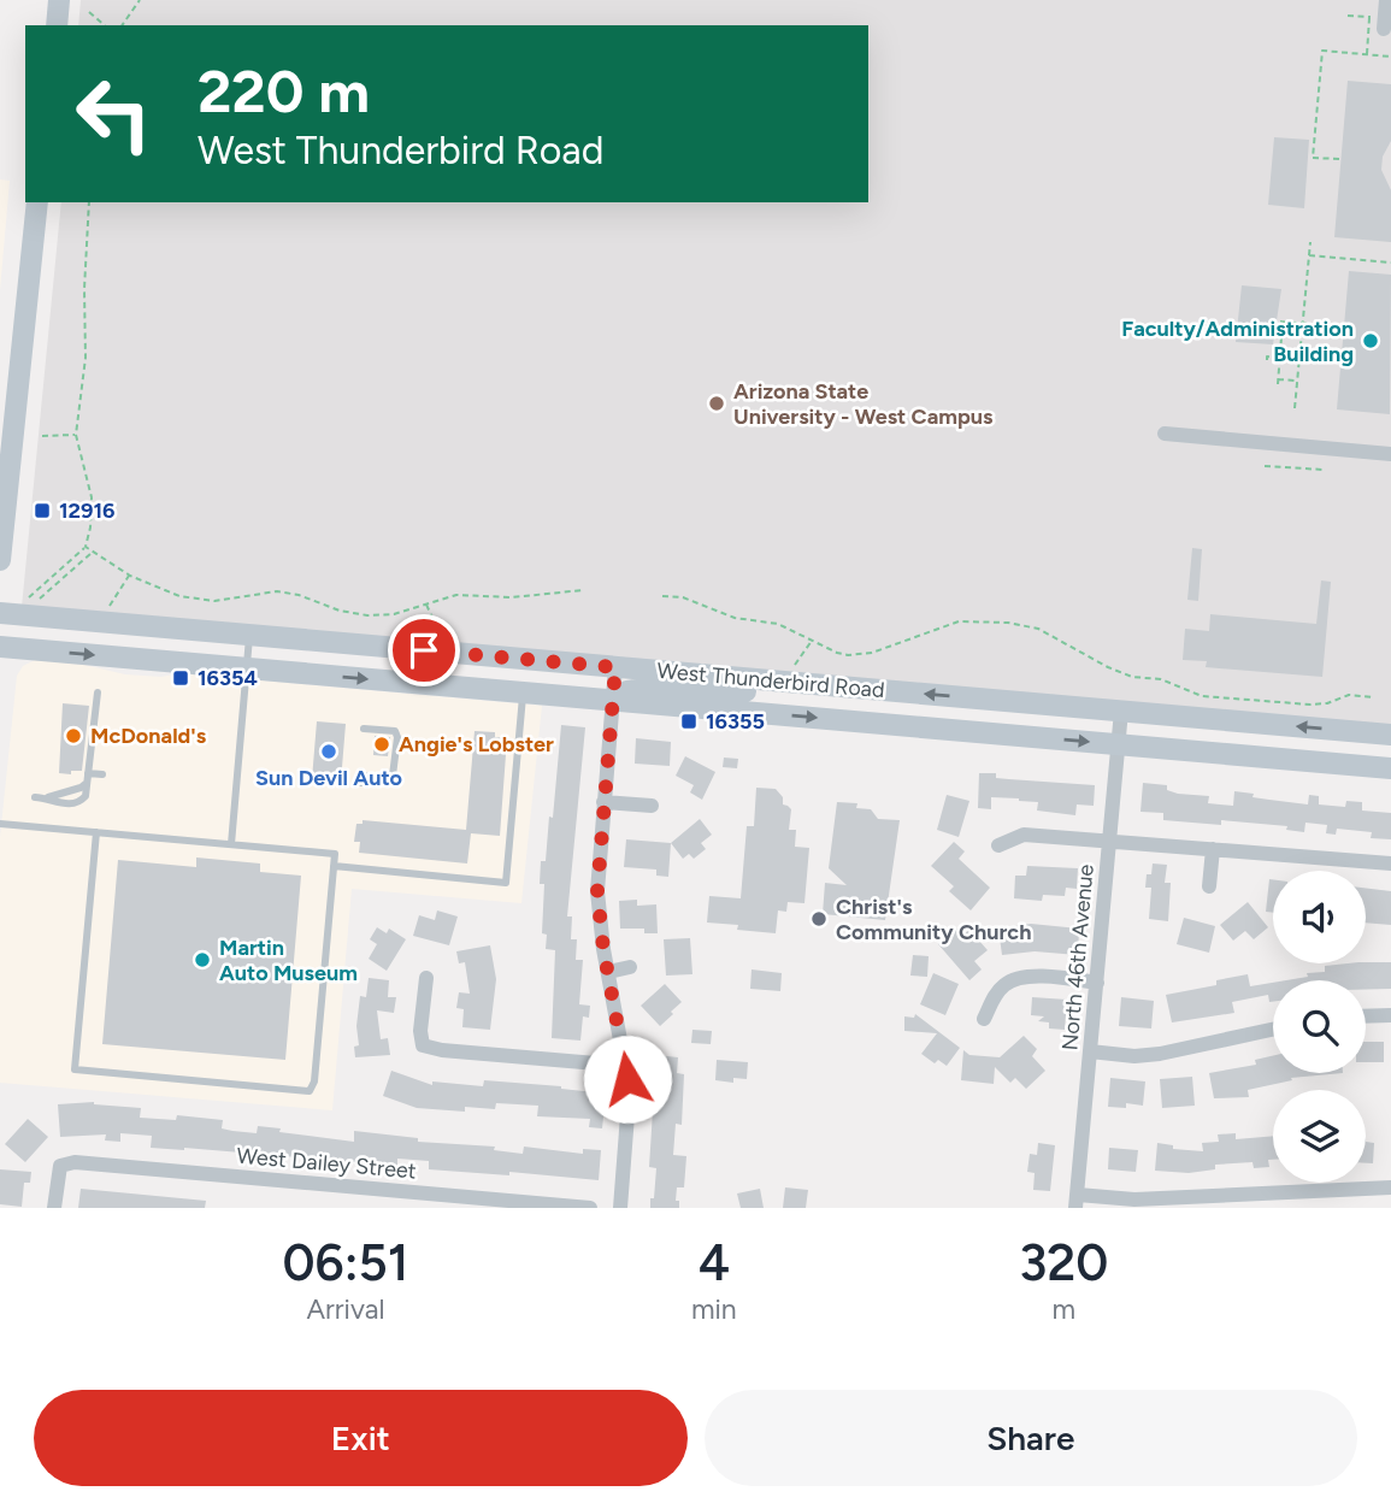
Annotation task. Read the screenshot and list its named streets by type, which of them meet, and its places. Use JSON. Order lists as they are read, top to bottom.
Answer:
{
  "streets": {
    "main road": ["West Thunderbird Road"],
    "street": ["North 46th Avenue", "West Dailey Street"]
  },
  "crossings": [
    ["West Thunderbird Road", "North 46th Avenue"]
  ],
  "places": {
    "other": [
      "Faculty/Administration Building",
      "Arizona State University - West Campus",
      "McDonald's",
      "Angie's Lobster",
      "Sun Devil Auto",
      "Christ's Community Church",
      "Martin Auto Museum"
    ],
    "transit": ["12916", "16354", "16355"]
  },
  "page": {
    "turn": ["220 m", "West Thunderbird Road"],
    "eta": [
      "06:51",
      "Arrival",
      "4",
      "min",
      "320",
      "m"
    ],
    "buttons": ["Exit", "Share"]
  }
}
